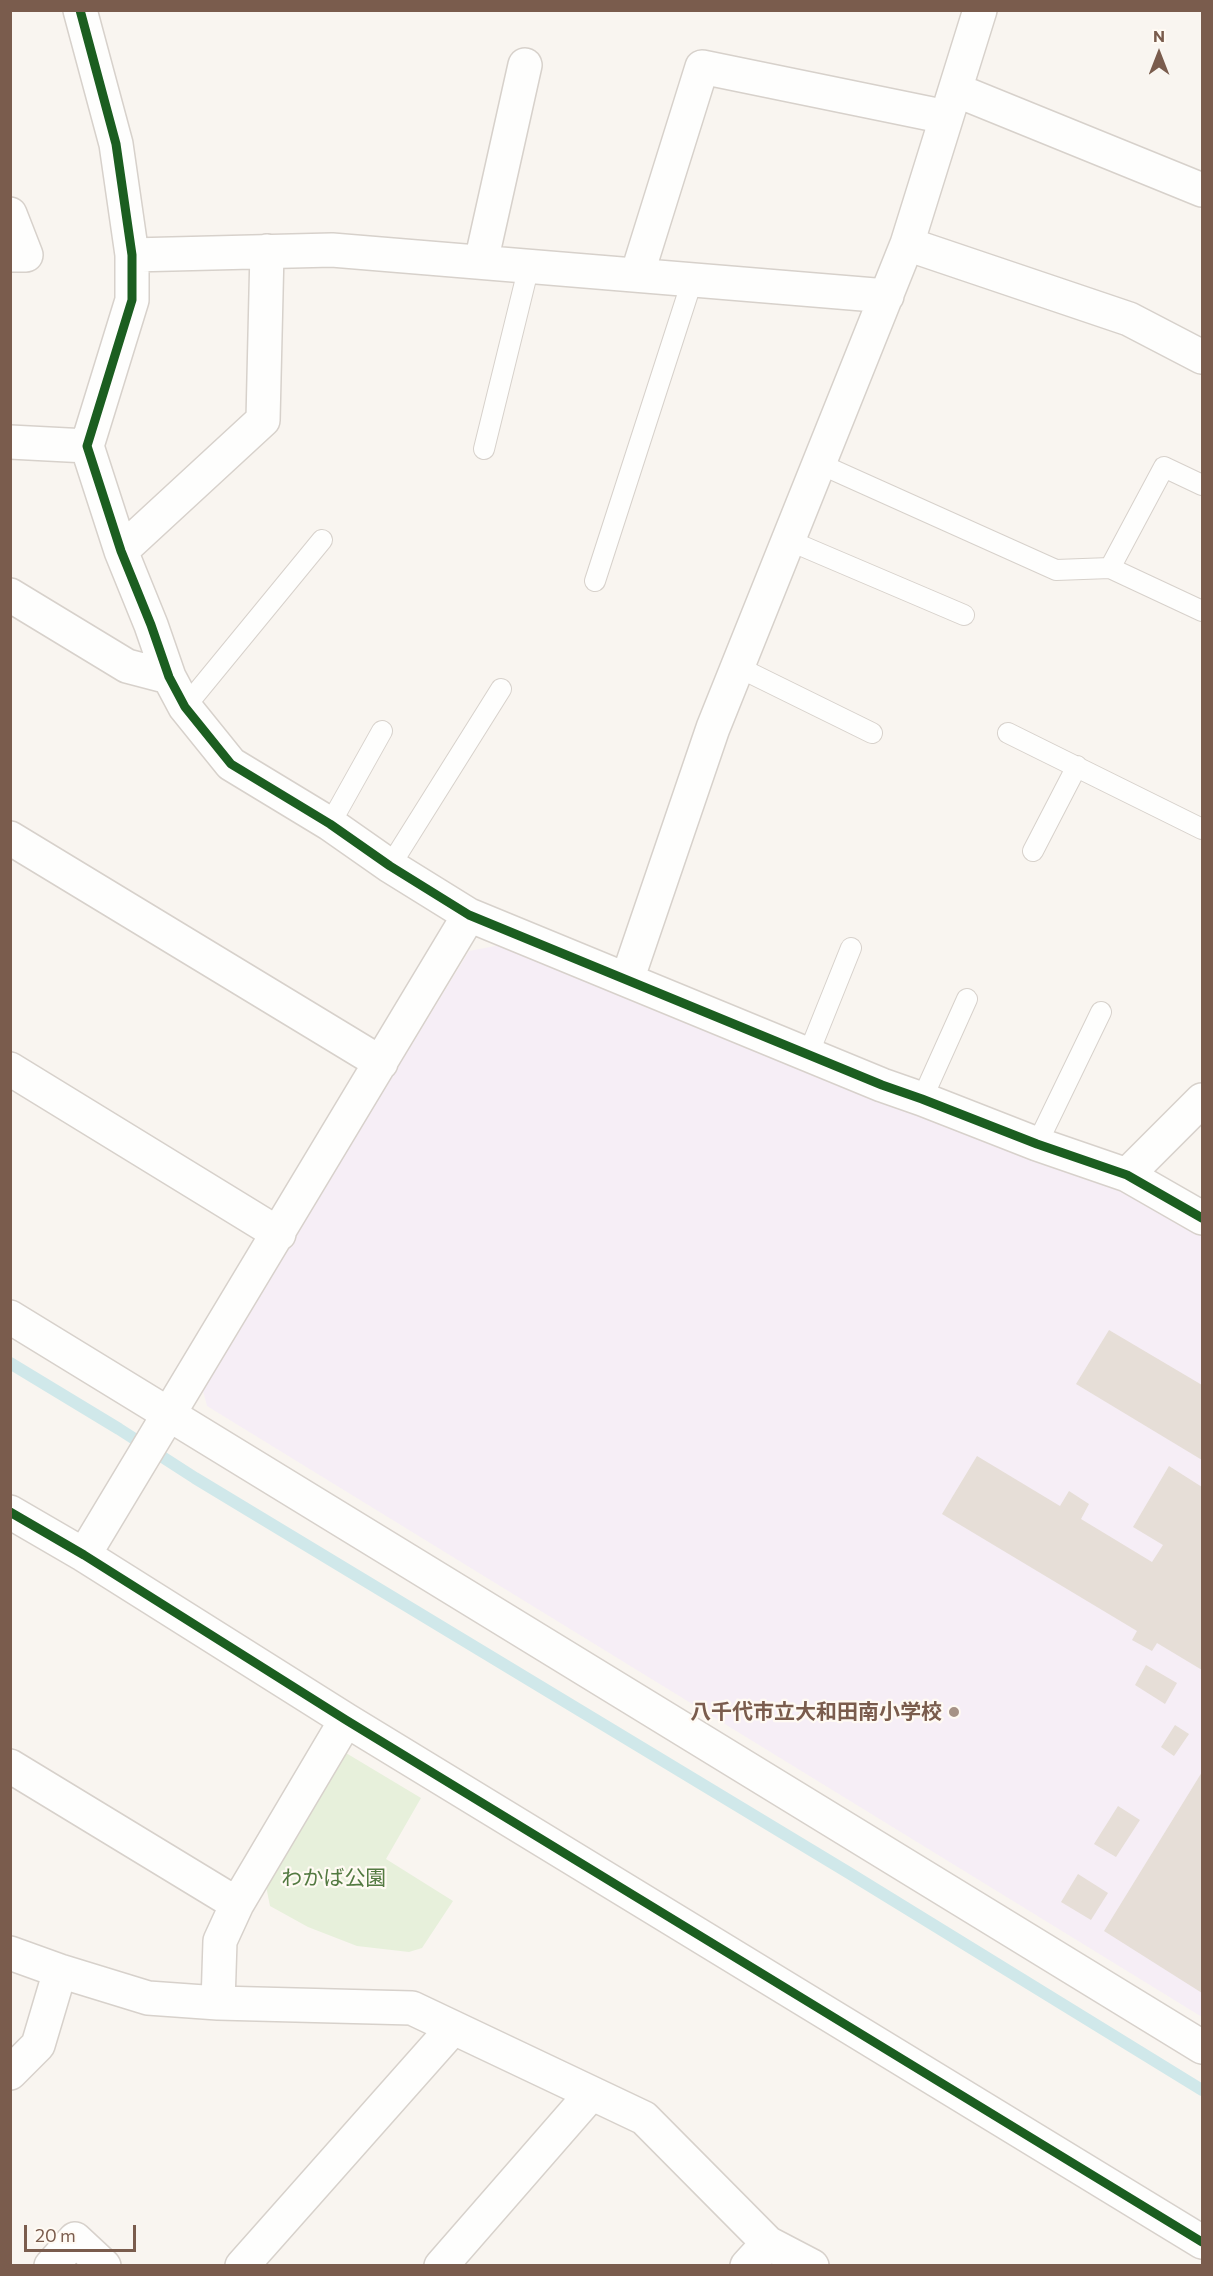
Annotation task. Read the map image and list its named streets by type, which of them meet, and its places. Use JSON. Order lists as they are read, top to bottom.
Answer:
{
  "parks": ["わかば公園"],
  "places": ["八千代市立大和田南小学校"],
  "scale_bar": "20 m",
  "north": "top"
}
